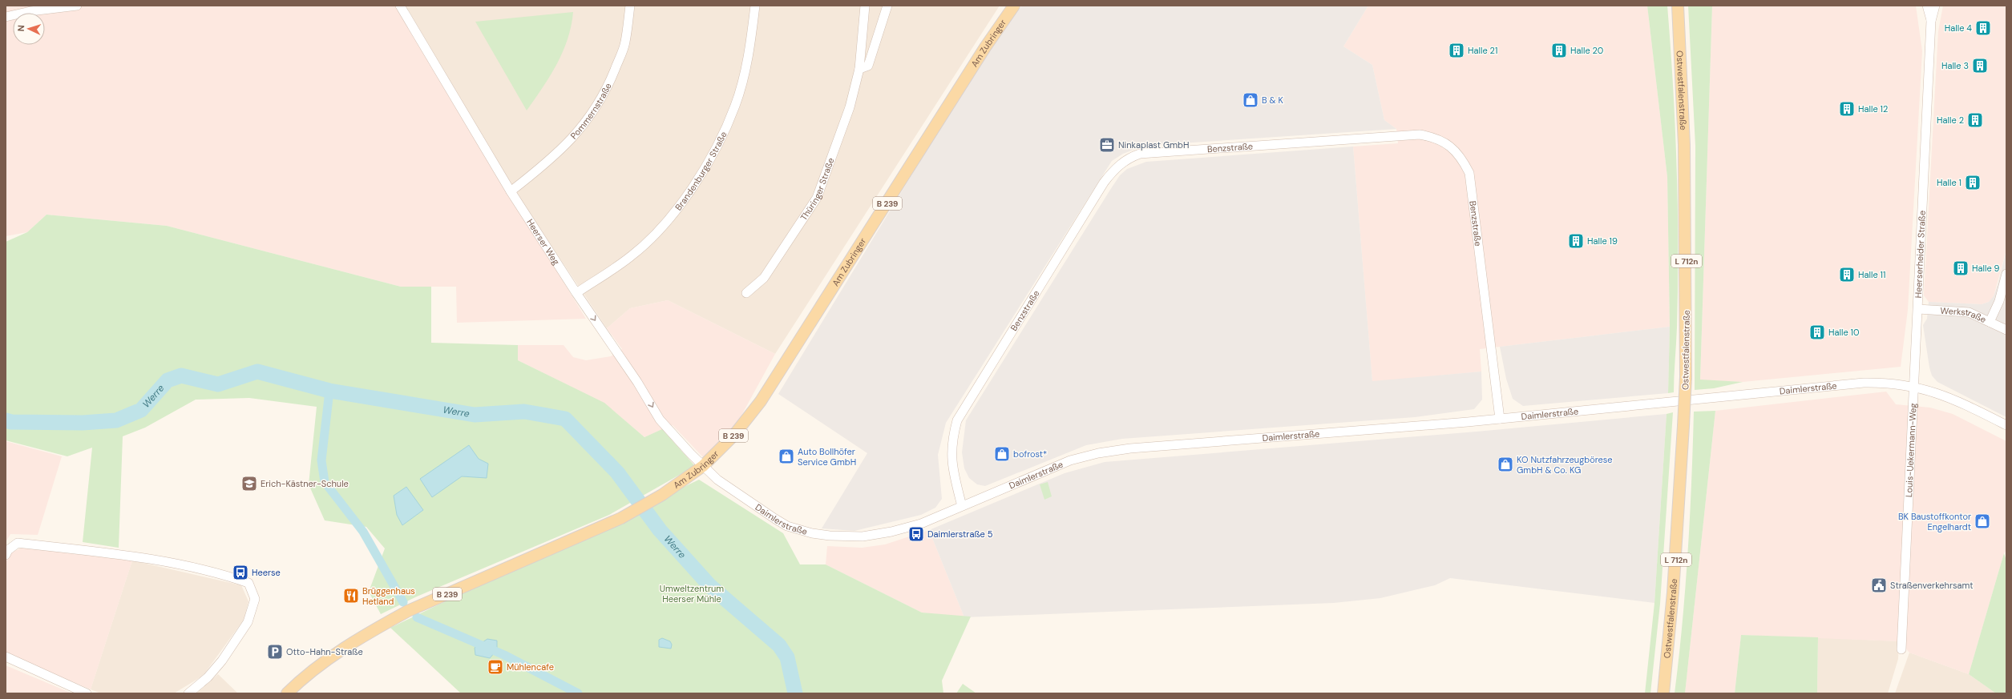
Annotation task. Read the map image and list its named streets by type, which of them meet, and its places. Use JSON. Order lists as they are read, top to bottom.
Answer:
{
  "streets": {
    "main road": [
      "Am Zubringer",
      "Ostwestfalenstraße",
      "B 239",
      "L 712n"
    ],
    "street": [
      "Pommernstraße",
      "Benzstraße",
      "Brandenburger Straße",
      "Thüringer Straße",
      "Heerser Weg",
      "Heerserheider Straße",
      "Werkstraße",
      "Daimlerstraße",
      "Louis-Uekermann-Weg"
    ]
  },
  "crossings": [
    ["Am Zubringer", "Heerser Weg"],
    ["Am Zubringer", "Daimlerstraße"],
    ["Pommernstraße", "Heerser Weg"],
    ["Benzstraße", "Daimlerstraße"],
    ["Brandenburger Straße", "Heerser Weg"],
    ["Heerser Weg", "Daimlerstraße"],
    ["Heerserheider Straße", "Werkstraße"],
    ["Heerserheider Straße", "Daimlerstraße"],
    ["Heerserheider Straße", "Louis-Uekermann-Weg"],
    ["Daimlerstraße", "Louis-Uekermann-Weg"]
  ],
  "one_way": ["Heerser Weg"],
  "water": ["Werre"],
  "parks": ["Umweltzentrum Heerser Mühle"],
  "places": {
    "building": [
      "Halle 4",
      "Halle 21",
      "Halle 20",
      "Halle 3",
      "Halle 12",
      "Halle 2",
      "Halle 1",
      "Halle 19",
      "Halle 9",
      "Halle 11",
      "Halle 10"
    ],
    "shop": [
      "B & K",
      "bofrost*",
      "Auto Bollhöfer Service GmbH",
      "KO Nutzfahrzeugbörese GmbH & Co. KG",
      "BK Baustoffkontor Engelhardt"
    ],
    "office": ["Ninkaplast GmbH"],
    "school or university": ["Erich-Kästner-Schule"],
    "bus stop": ["Daimlerstraße 5", "Heerse"],
    "public building": ["Straßenverkehrsamt"],
    "restaurant": ["Brüggenhaus Hetland"],
    "parking": ["Otto-Hahn-Straße"],
    "cafe": ["Mühlencafe"]
  },
  "north": "left"
}
